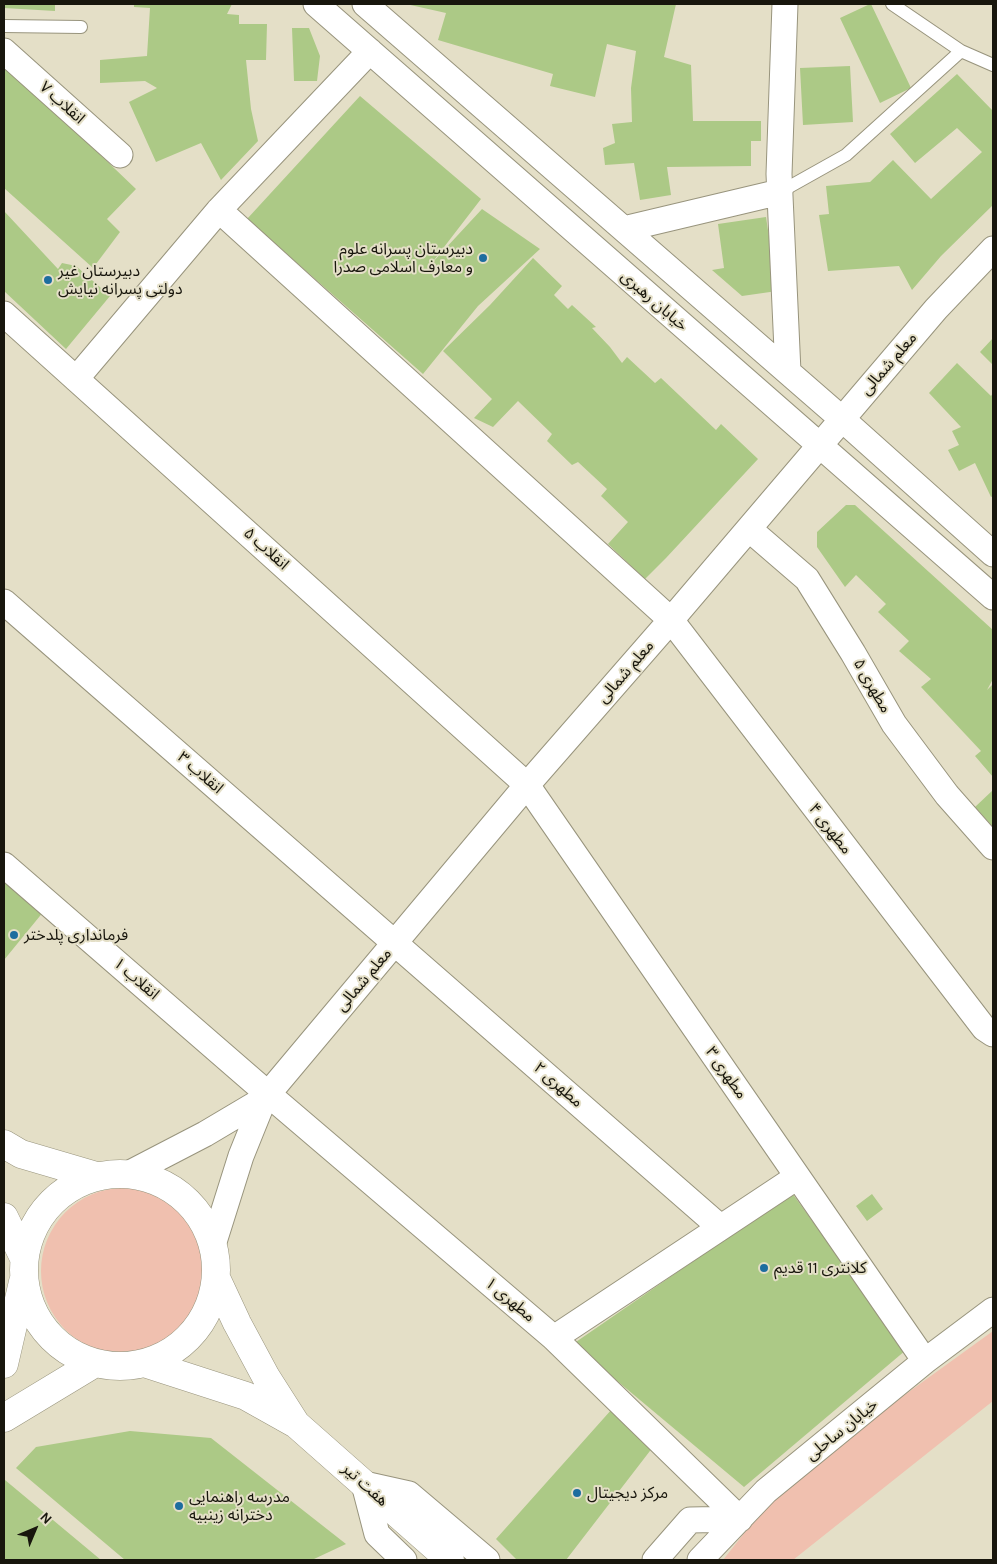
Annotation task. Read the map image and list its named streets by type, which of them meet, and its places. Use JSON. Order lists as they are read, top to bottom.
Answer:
{
  "streets": {
    "main road": ["هفت تیر"],
    "street": [
      "انقلاب ۷",
      "خیابان رهبری",
      "معلم شمالی",
      "انقلاب ۵",
      "مطهری ۵",
      "انقلاب ۳",
      "مطهری ۴",
      "انقلاب ۱",
      "مطهری ۳",
      "مطهری ۲",
      "مطهری ۱",
      "خیابان ساحلی"
    ]
  },
  "crossings": [
    ["خیابان رهبری", "معلم شمالی"],
    ["معلم شمالی", "انقلاب ۵"],
    ["معلم شمالی", "مطهری ۵"],
    ["معلم شمالی", "انقلاب ۳"],
    ["معلم شمالی", "مطهری ۴"],
    ["معلم شمالی", "انقلاب ۱"],
    ["معلم شمالی", "مطهری ۳"],
    ["معلم شمالی", "مطهری ۲"],
    ["معلم شمالی", "مطهری ۱"],
    ["انقلاب ۵", "مطهری ۳"],
    ["انقلاب ۳", "مطهری ۲"],
    ["انقلاب ۱", "مطهری ۱"],
    ["مطهری ۳", "خیابان ساحلی"],
    ["مطهری ۱", "خیابان ساحلی"]
  ],
  "places": [
    "دبیرستان پسرانه علوم و معارف اسلامی صدرا",
    "دبیرستان غیر دولتی پسرانه نیایش",
    "فرمانداری پلدختر",
    "کلانتری 11 قدیم",
    "مرکز دیجیتال",
    "مدرسه راهنمایی دخترانه زینبیه"
  ],
  "north": "top right"
}
